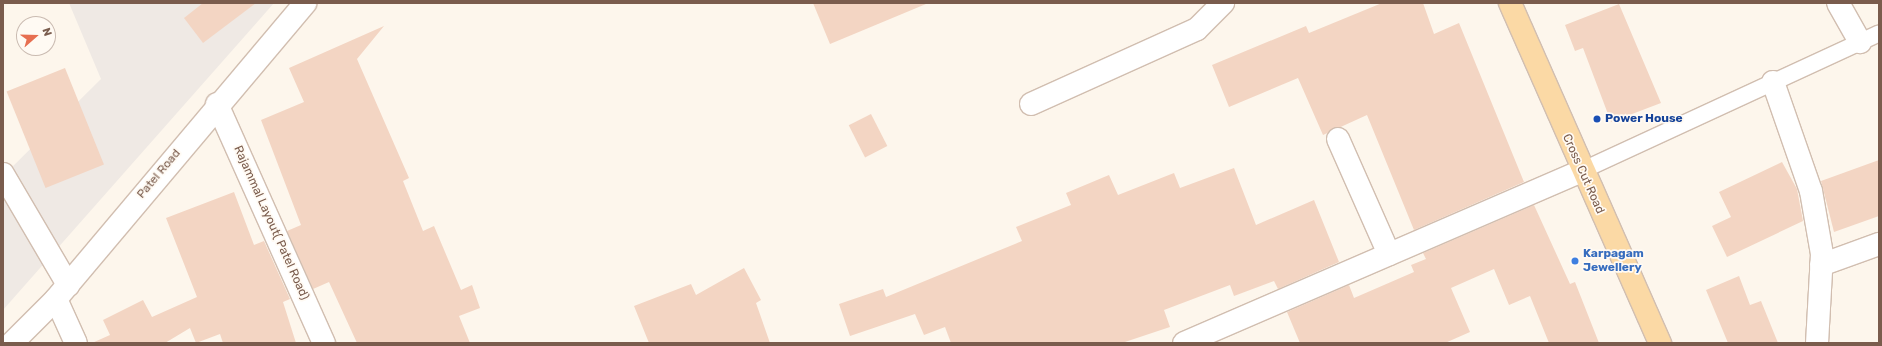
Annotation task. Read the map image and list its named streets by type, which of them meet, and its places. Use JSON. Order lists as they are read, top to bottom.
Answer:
{
  "streets": {
    "main road": ["Cross Cut Road"],
    "street": ["Patel Road", "Rajammal Layout( Patel Road)"]
  },
  "crossings": [
    ["Patel Road", "Rajammal Layout( Patel Road)"]
  ],
  "places": ["Power House", "Karpagam Jewellery"],
  "north": "right"
}
